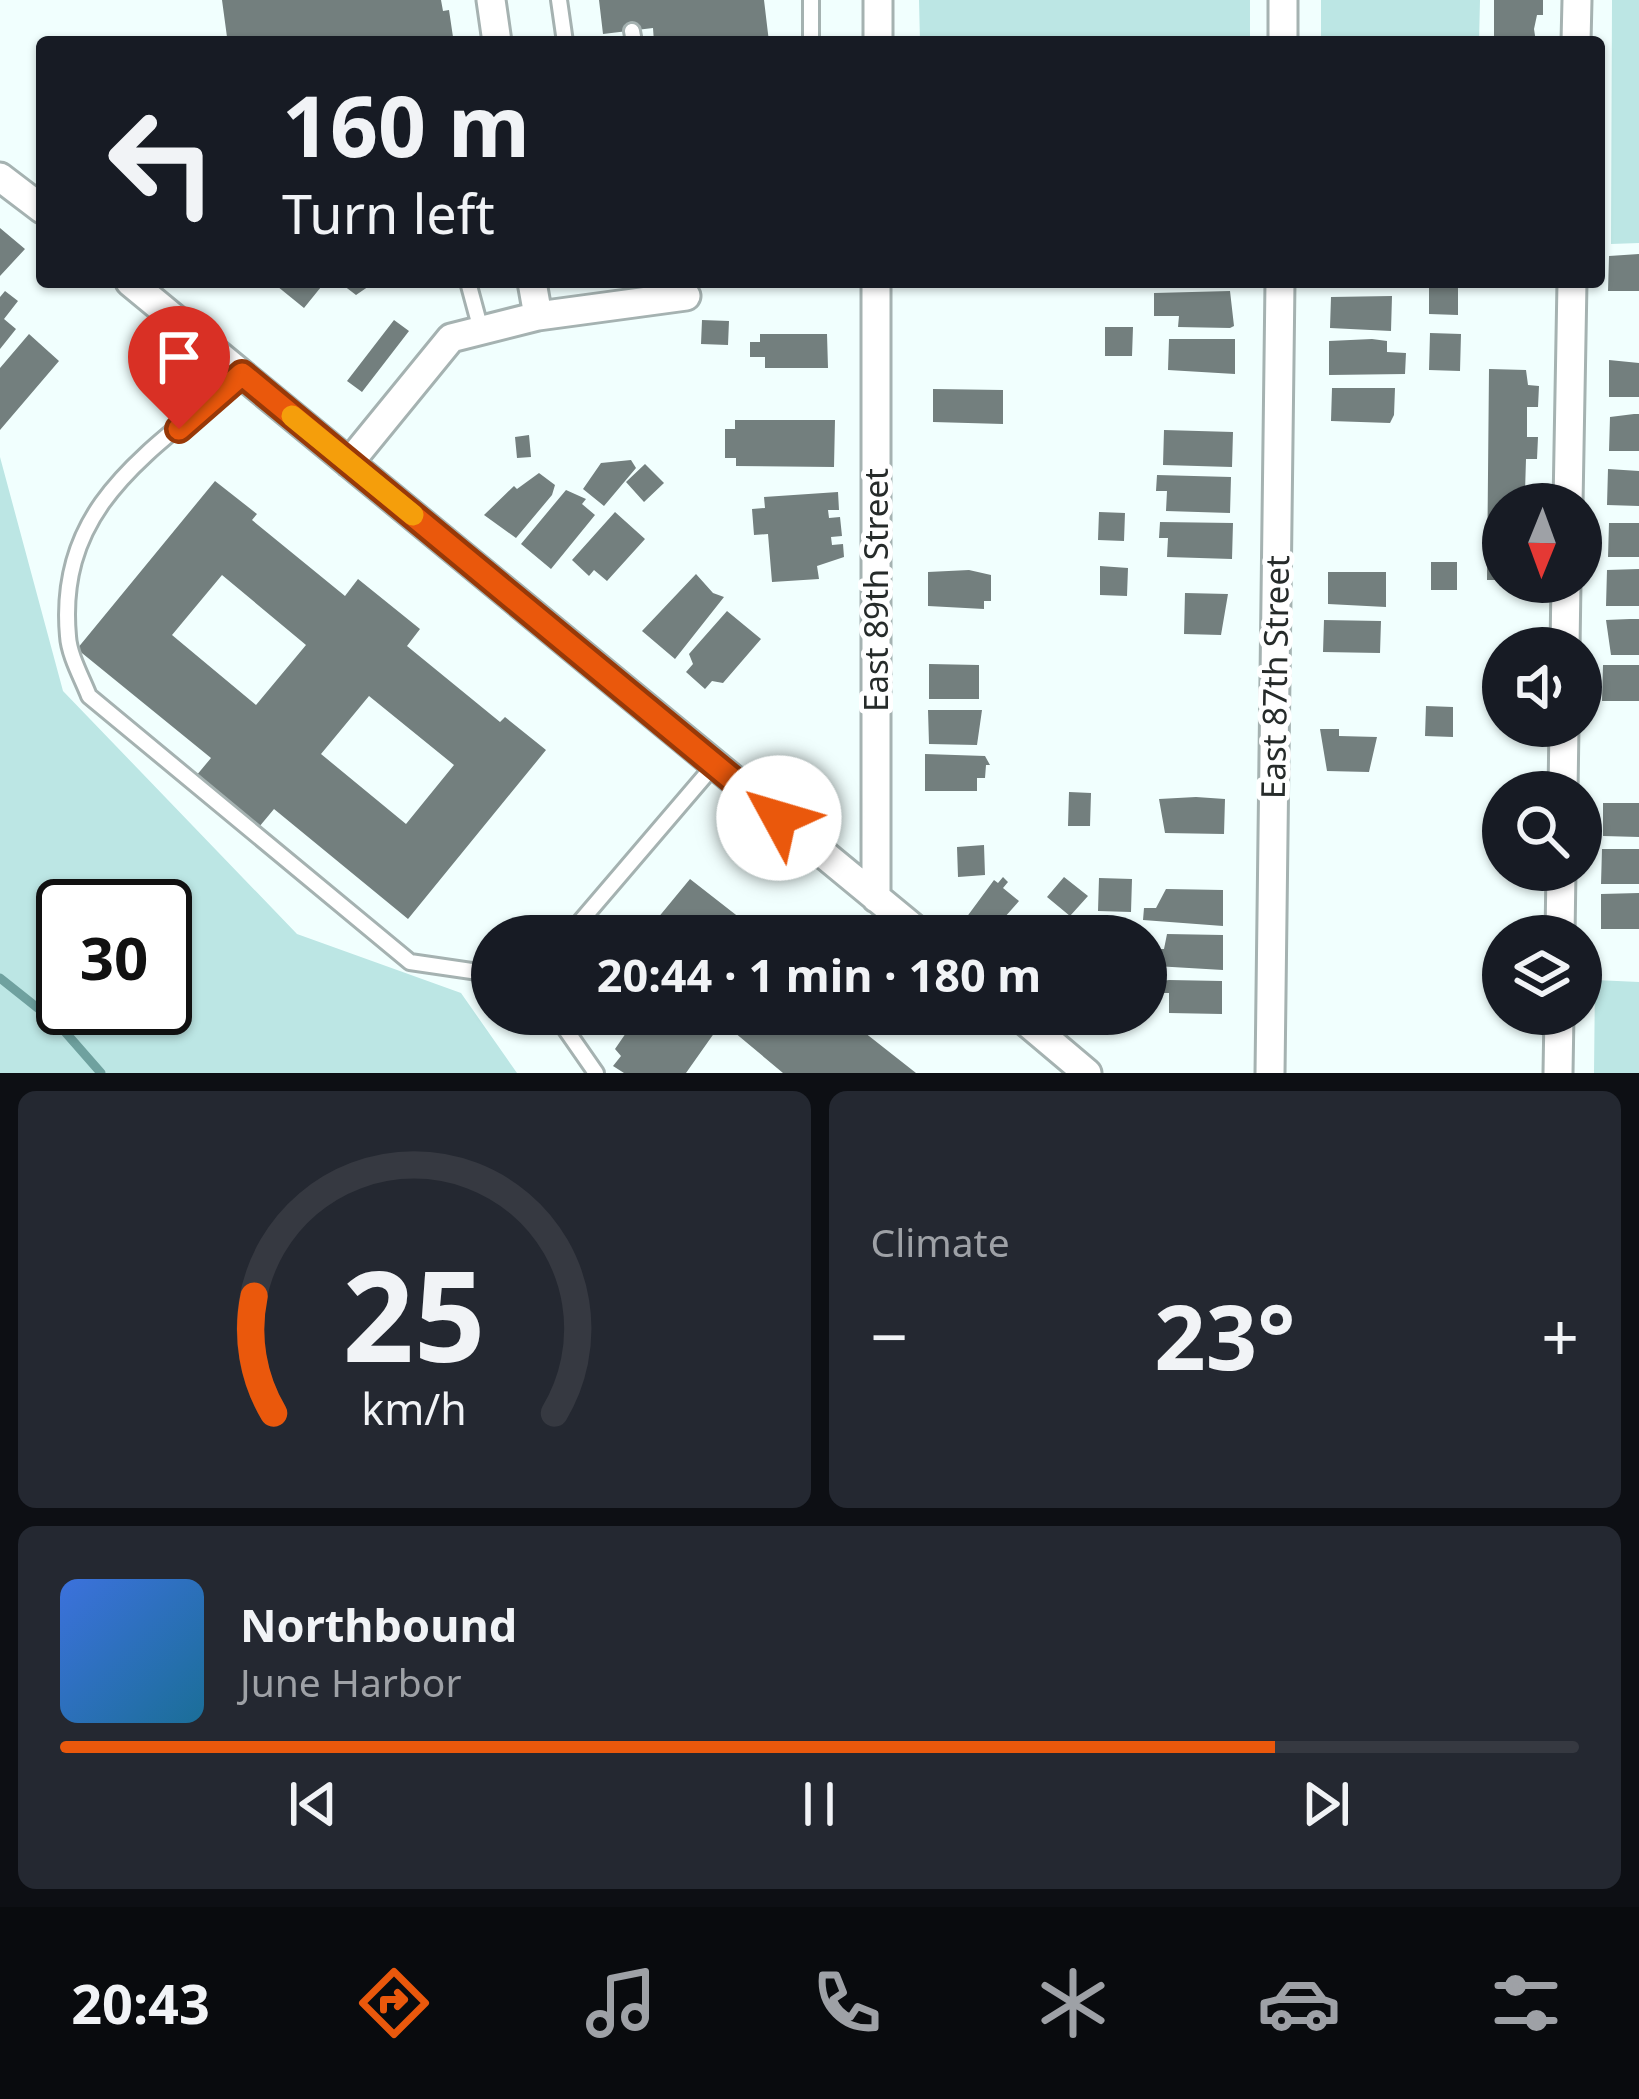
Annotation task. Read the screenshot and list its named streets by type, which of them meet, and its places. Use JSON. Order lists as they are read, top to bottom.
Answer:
{
  "streets": {
    "street": ["East 89th Street", "East 87th Street"]
  },
  "north": "bottom",
  "page": {
    "turn": ["160 m", "Turn left"],
    "limit": "30",
    "trip": "20:44 · 1 min · 180 m",
    "tile": "Climate",
    "heat": ["−", "23°", "+"],
    "song": ["Northbound", "June Harbor"],
    "tabs": "20:43",
    "gauge": ["25", "km/h"]
  }
}
